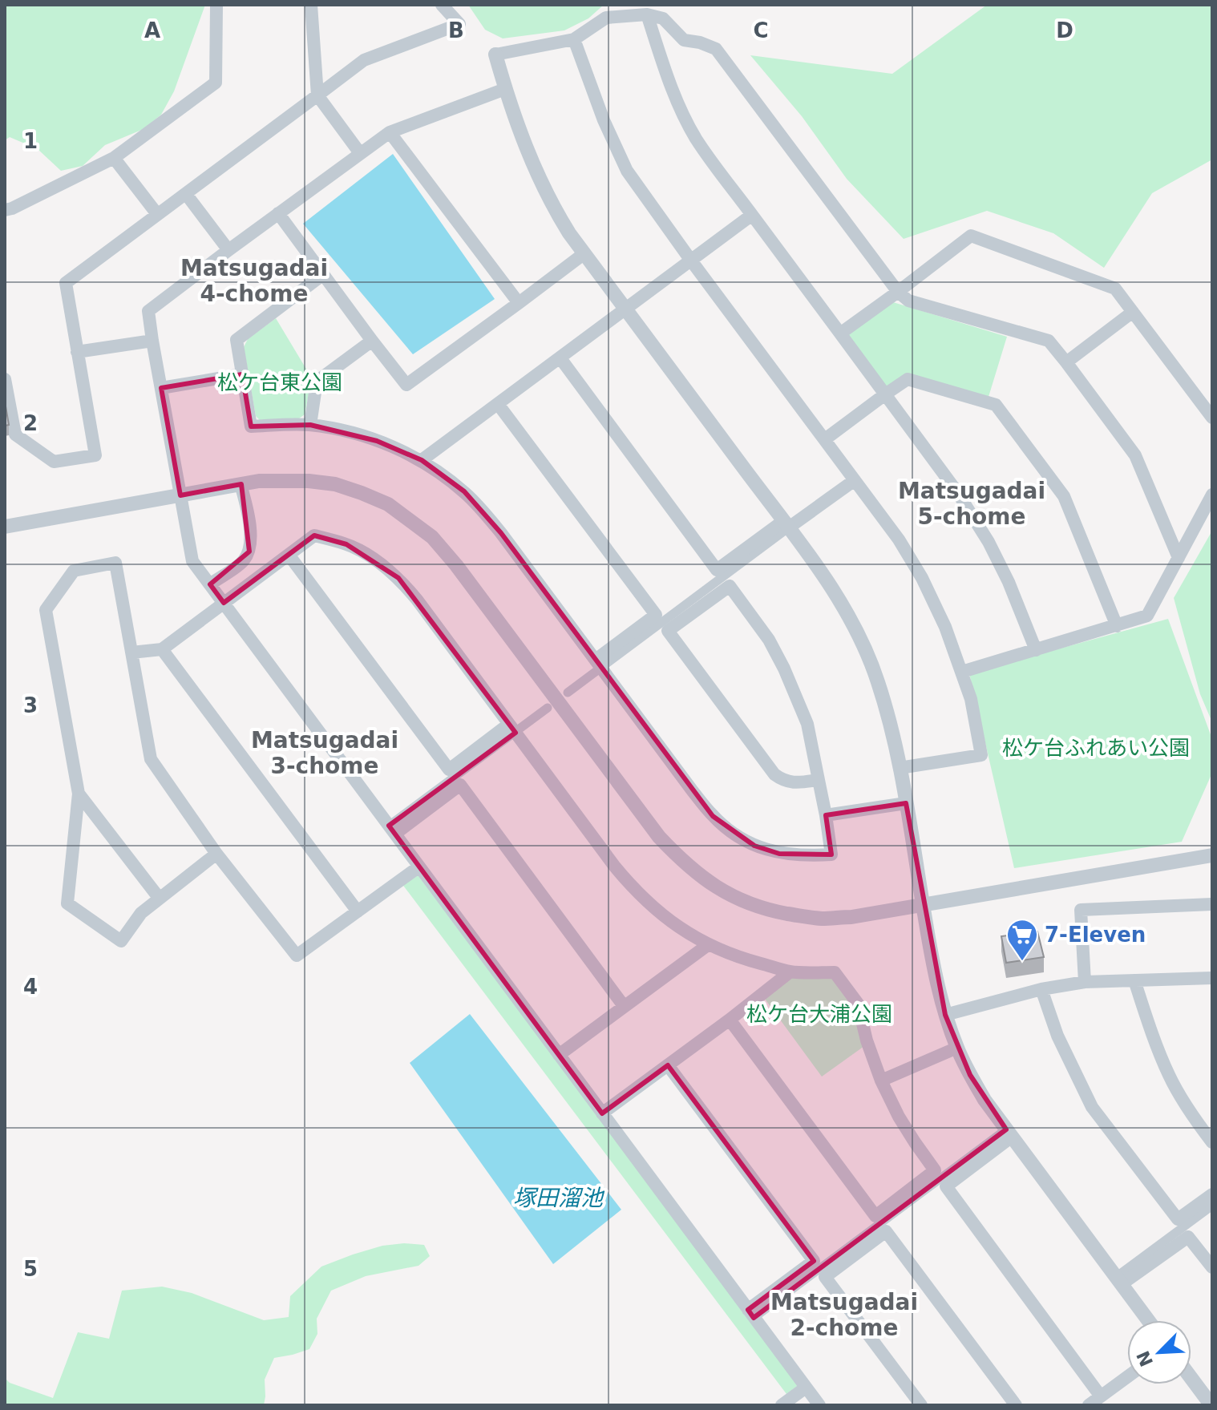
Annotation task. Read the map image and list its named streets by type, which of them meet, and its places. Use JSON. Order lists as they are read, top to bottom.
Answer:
{
  "districts": [
    "Matsugadai 4-chome",
    "Matsugadai 5-chome",
    "Matsugadai 3-chome",
    "Matsugadai 2-chome"
  ],
  "water": ["塚田溜池"],
  "parks": ["松ケ台東公園", "松ケ台ふれあい公園", "松ケ台大浦公園"],
  "places": {
    "supermarket": ["7-Eleven"]
  },
  "north": "bottom left",
  "grid": {
    "columns": [
      "A",
      "B",
      "C",
      "D"
    ],
    "rows": [
      "1",
      "2",
      "3",
      "4",
      "5"
    ]
  }
}
